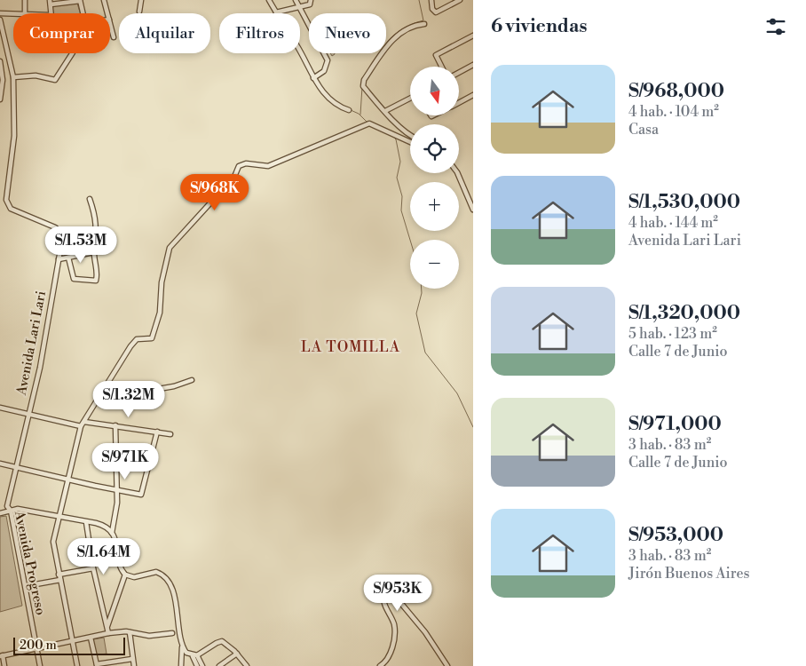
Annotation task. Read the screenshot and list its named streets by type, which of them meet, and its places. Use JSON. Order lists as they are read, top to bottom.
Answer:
{
  "streets": {
    "street": ["Avenida Lari Lari", "Avenida Progreso"]
  },
  "crossings": [
    ["Avenida Lari Lari", "Avenida Progreso"]
  ],
  "districts": ["LA TOMILLA"],
  "scale_bar": "200 m",
  "north": "bottom",
  "page": {
    "heading": "6 viviendas",
    "chip": [
      "Comprar",
      "Alquilar",
      "Filtros",
      "Nuevo"
    ],
    "list": [
      {
        "name": "S/968,000",
        "note": "4 hab. · 104 m² · Casa"
      },
      {
        "name": "S/1,530,000",
        "note": "4 hab. · 144 m² · Avenida Lari Lari"
      },
      {
        "name": "S/1,320,000",
        "note": "5 hab. · 123 m² · Calle 7 de Junio"
      },
      {
        "name": "S/971,000",
        "note": "3 hab. · 83 m² · Calle 7 de Junio"
      },
      {
        "name": "S/953,000",
        "note": "3 hab. · 83 m² · Jirón Buenos Aires"
      }
    ],
    "map_buttons": ["+", "−"],
    "price": [
      "S/968K",
      "S/1.53M",
      "S/1.32M",
      "S/971K",
      "S/1.64M",
      "S/953K"
    ],
    "scale": "200 m"
  }
}
